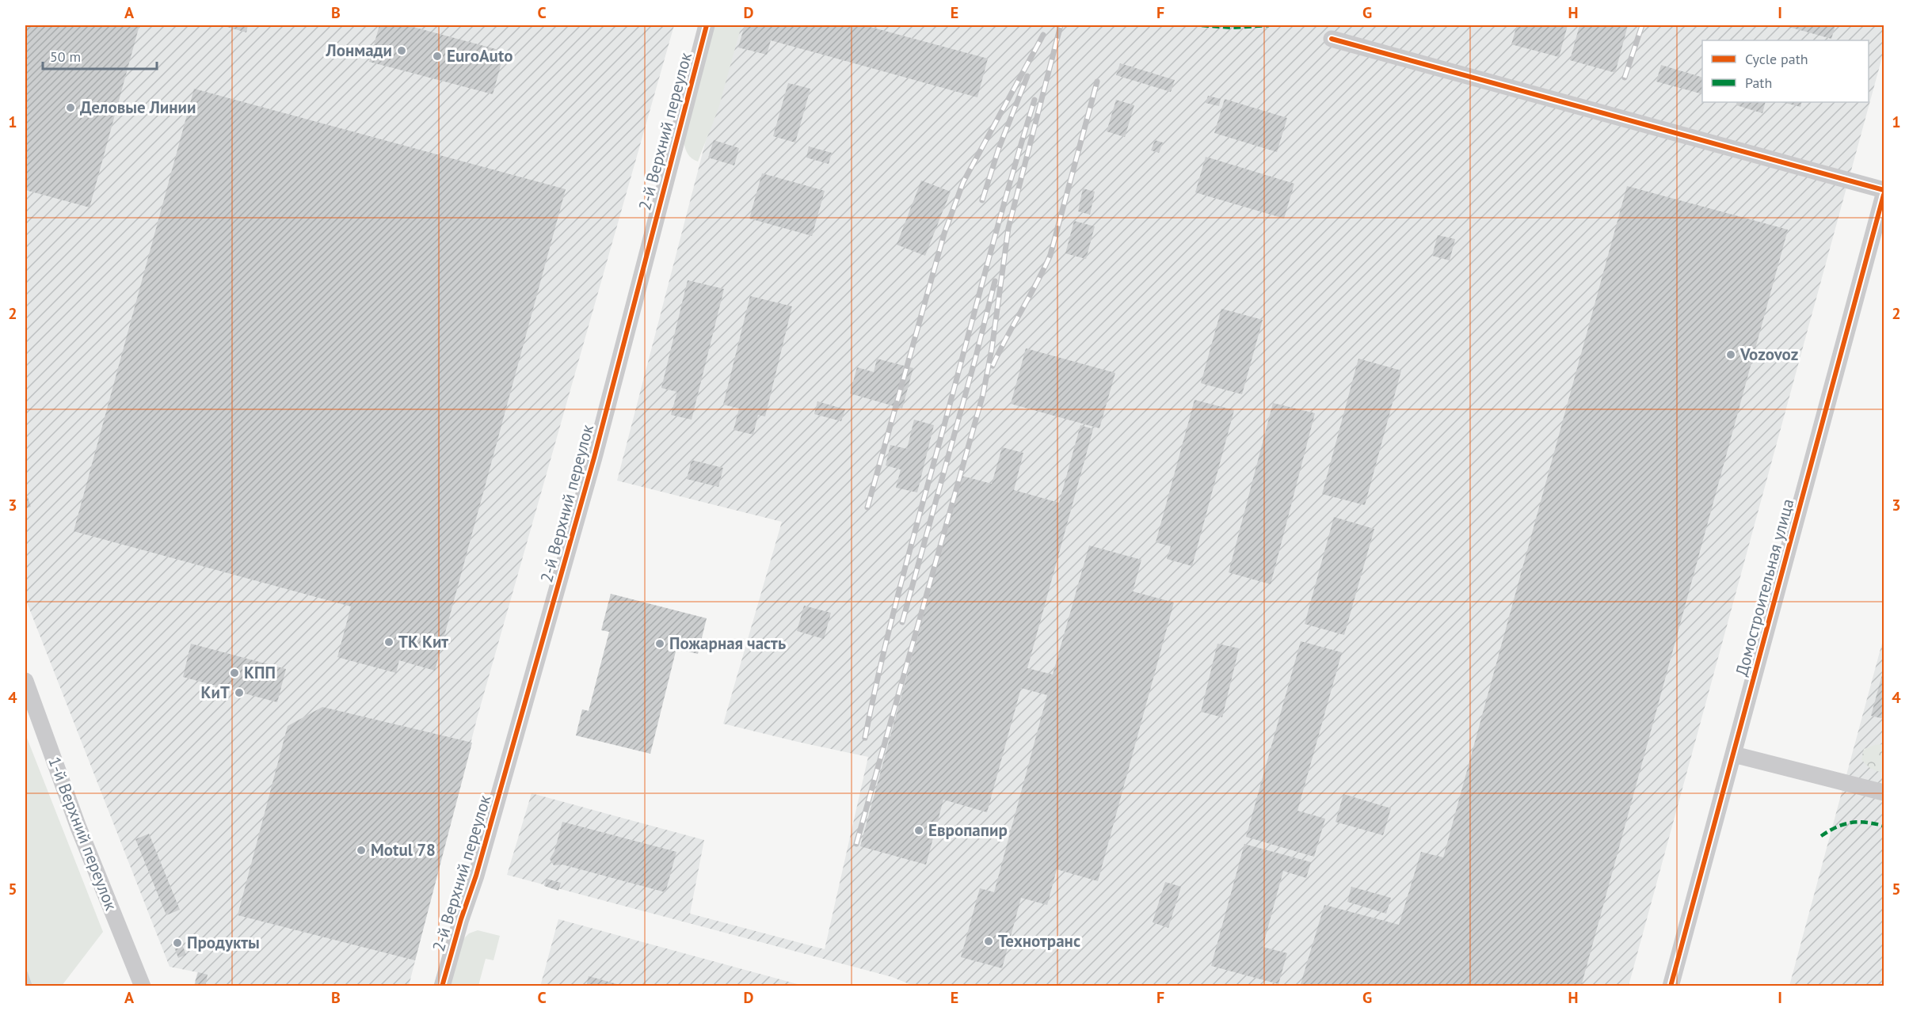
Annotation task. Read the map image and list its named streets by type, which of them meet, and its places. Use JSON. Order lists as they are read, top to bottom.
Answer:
{
  "streets": {
    "street": ["2-й Верхний переулок", "Домостроительная улица", "1-й Верхний переулок"]
  },
  "places": [
    "Лонмади",
    "EuroAuto",
    "Деловые Линии",
    "Vozovoz",
    "ТК Кит",
    "Пожарная часть",
    "КПП",
    "КиТ",
    "Европапир",
    "Motul 78",
    "Технотранс",
    "Продукты"
  ],
  "legend": ["Cycle path", "Path"],
  "scale_bar": "50 m",
  "grid": {
    "columns": [
      "A",
      "B",
      "C",
      "D",
      "E",
      "F",
      "G",
      "H",
      "I"
    ],
    "rows": [
      "1",
      "2",
      "3",
      "4",
      "5"
    ]
  }
}
